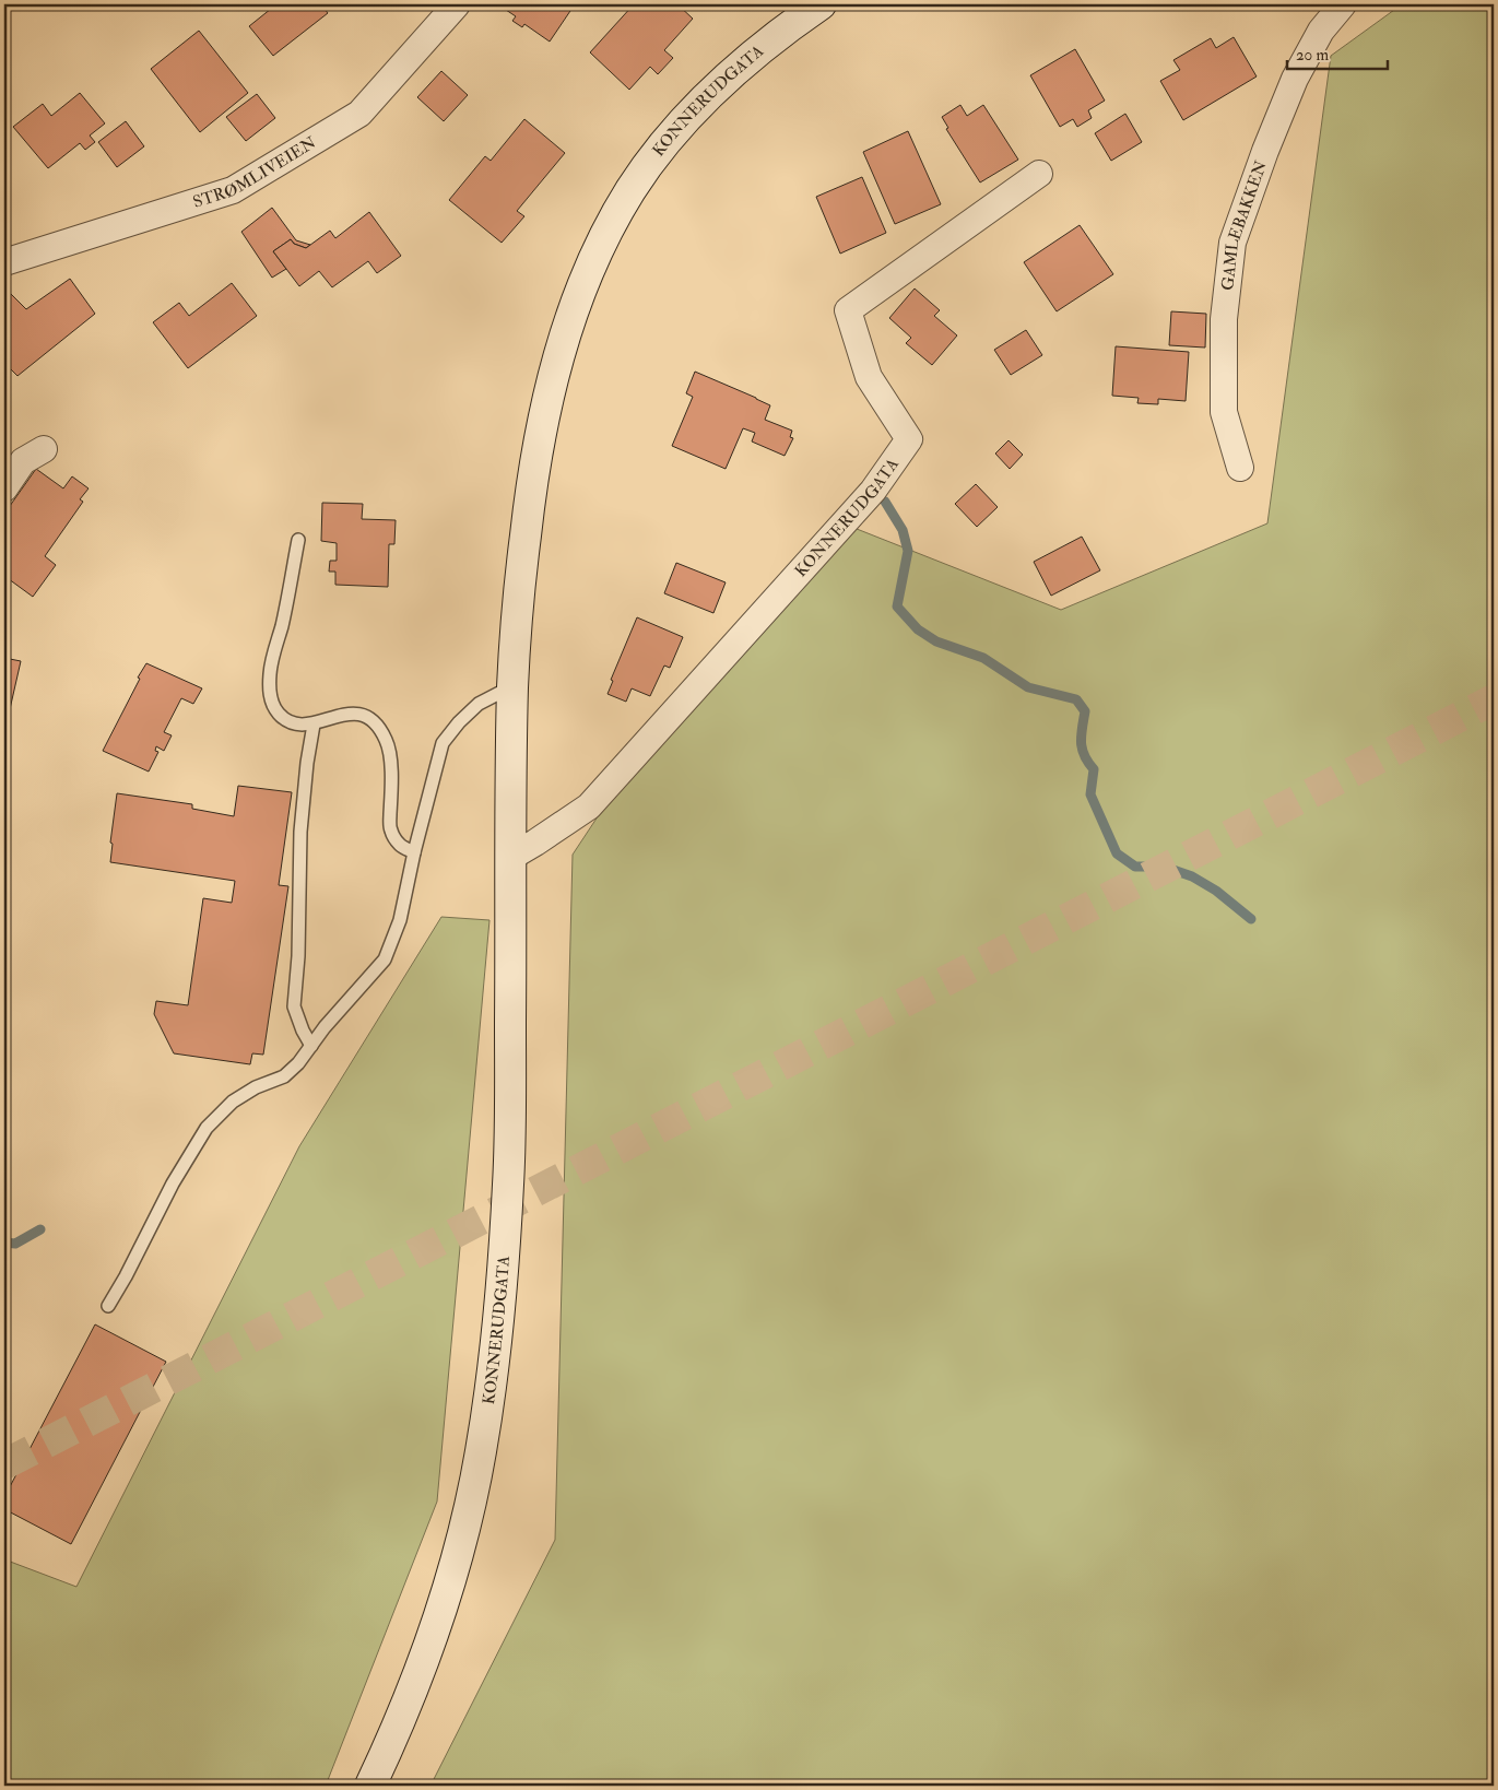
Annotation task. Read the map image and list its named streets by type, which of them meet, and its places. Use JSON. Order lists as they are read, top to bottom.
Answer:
{
  "streets": {
    "main road": ["KONNERUDGATA"],
    "street": ["STRØMLIVEIEN", "GAMLEBAKKEN"]
  },
  "scale_bar": "20 m"
}
